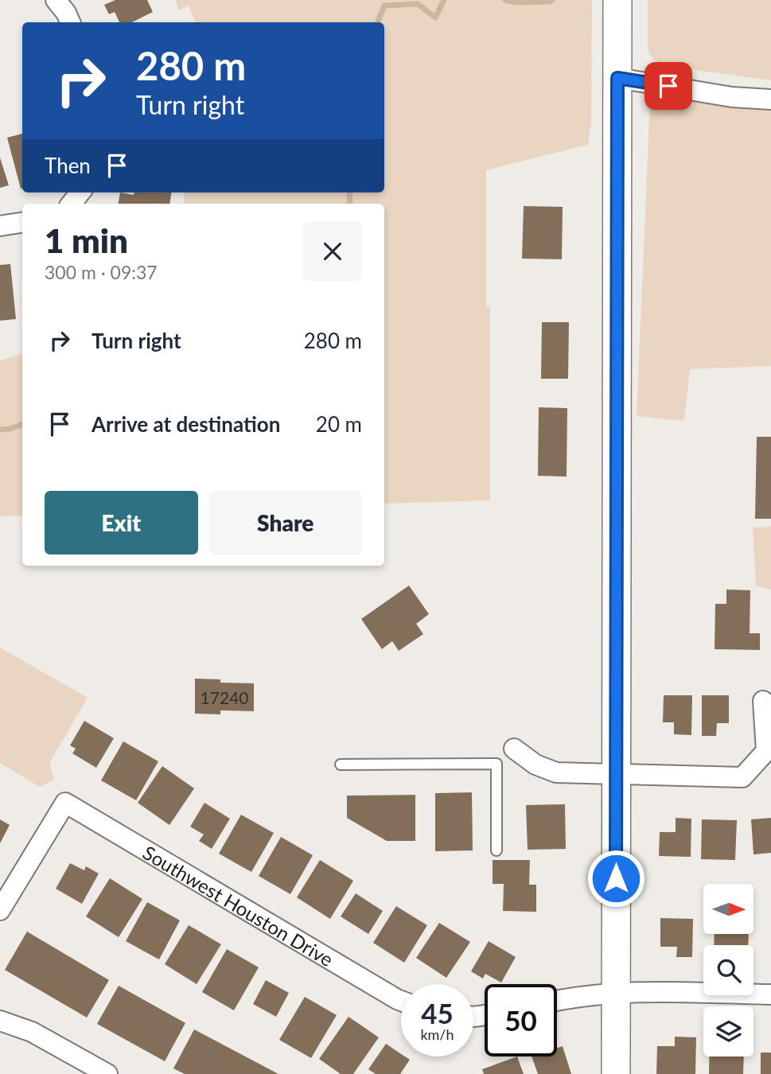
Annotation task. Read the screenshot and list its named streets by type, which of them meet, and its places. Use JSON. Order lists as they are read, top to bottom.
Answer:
{
  "streets": {
    "street": ["Southwest Houston Drive"]
  },
  "house_numbers": ["17240"],
  "north": "right",
  "page": {
    "turn": ["280 m", "Turn right"],
    "then": "Then",
    "heading": ["1 min", "300 m · 09:37"],
    "list": [
      {
        "name": "Turn right",
        "value": "280 m"
      },
      {
        "name": "Arrive at destination",
        "value": "20 m"
      }
    ],
    "buttons": ["Exit", "Share"],
    "speed": "45 km/h",
    "limit": "50"
  }
}
